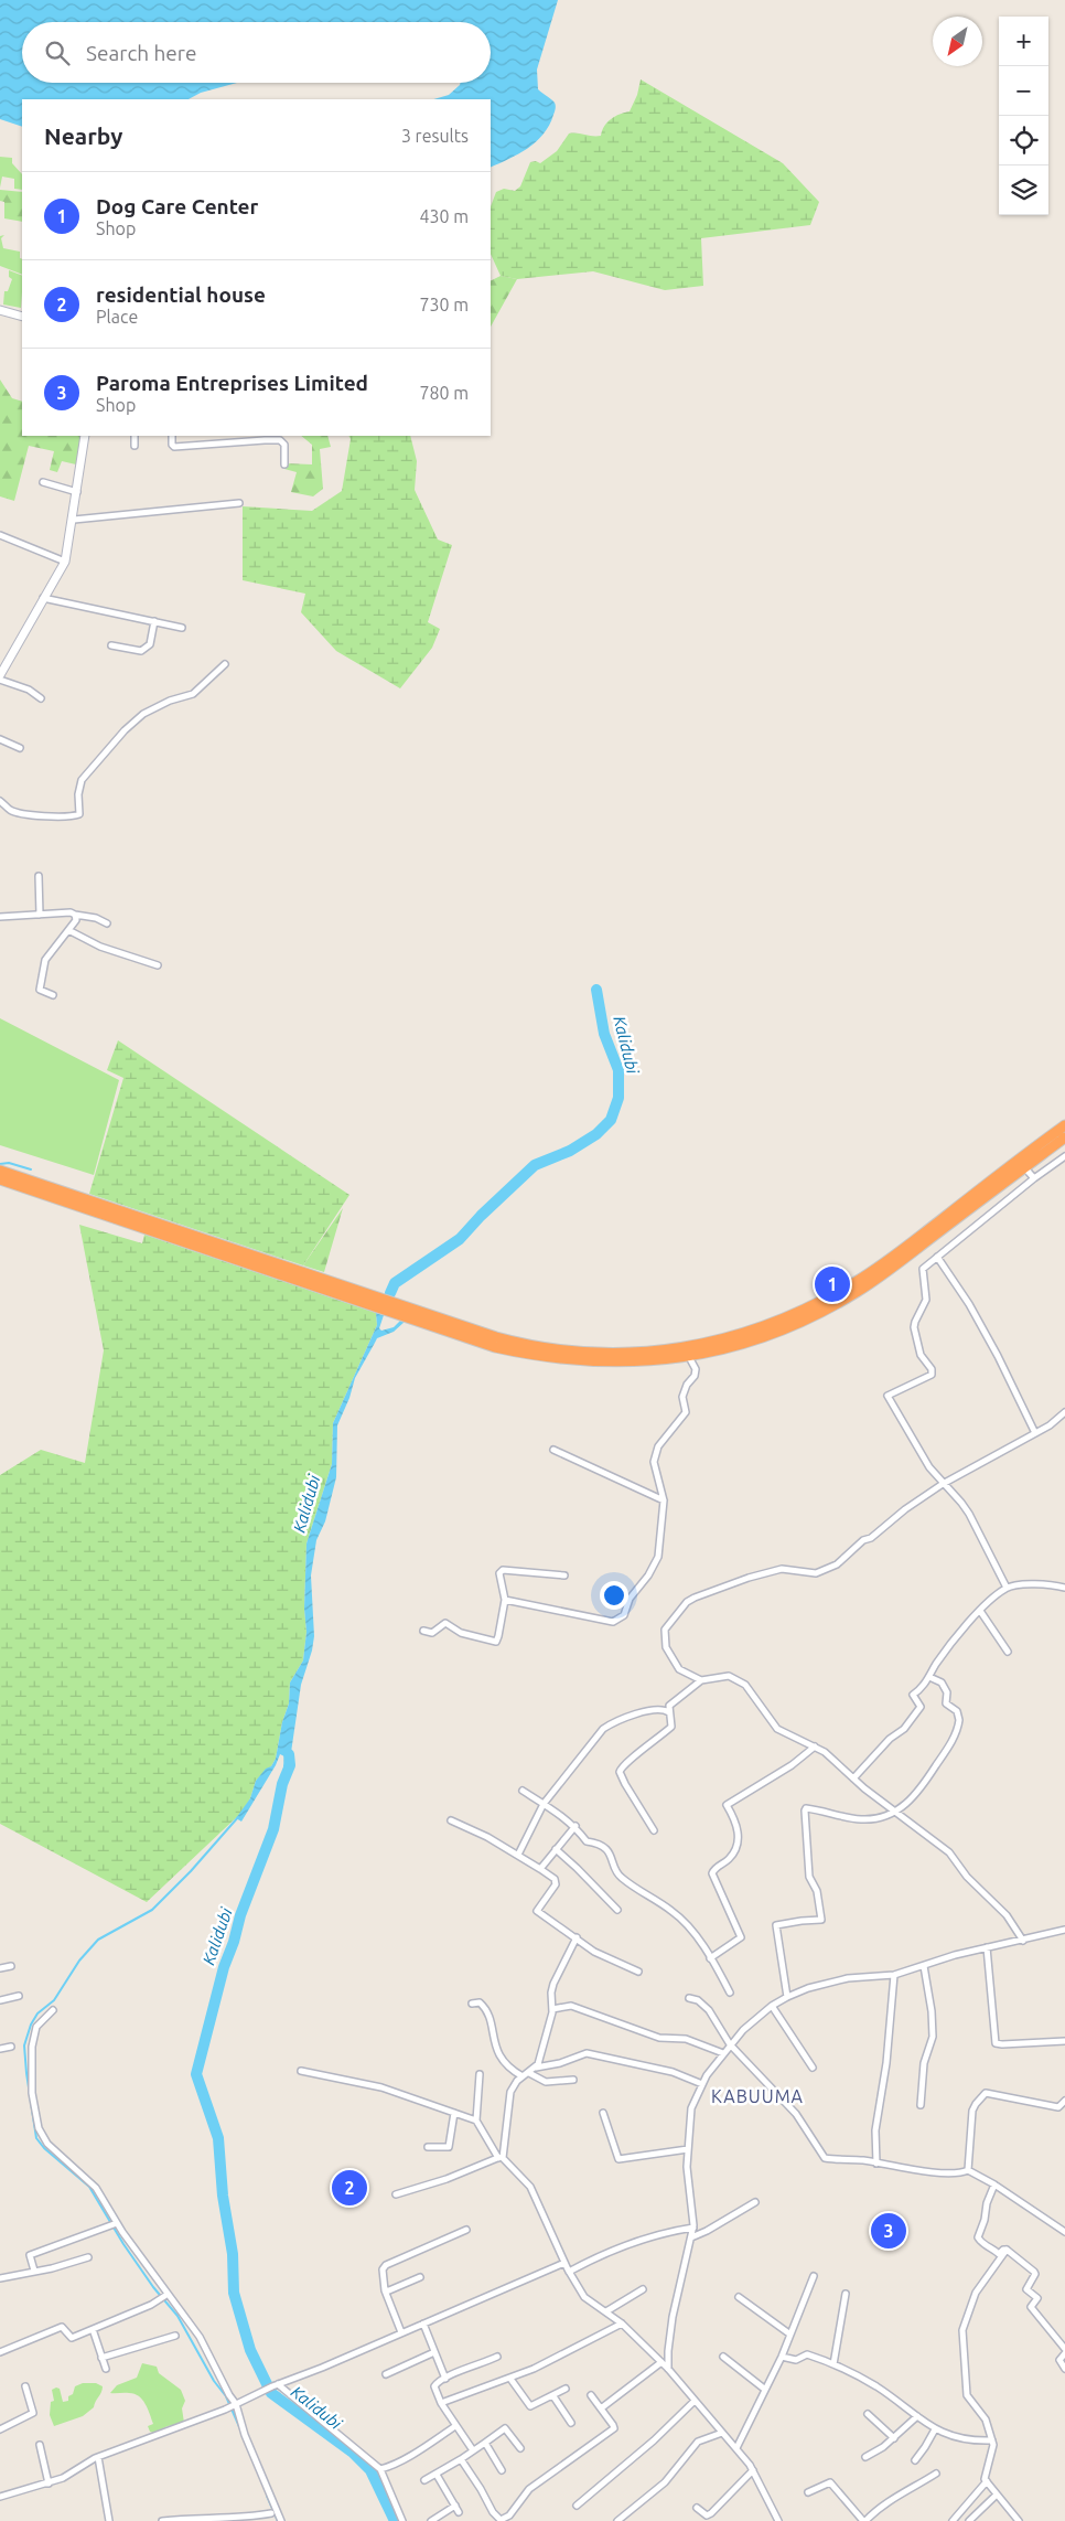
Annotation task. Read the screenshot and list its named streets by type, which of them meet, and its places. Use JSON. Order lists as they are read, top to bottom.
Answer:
{
  "districts": ["KABUUMA"],
  "water": ["Kalidubi"],
  "north": "bottom left",
  "page": {
    "map_buttons": ["+", "−"],
    "search": "Search here",
    "heading": ["Nearby", "3 results"],
    "list": [
      {
        "mark": "1",
        "name": "Dog Care Center",
        "note": "Shop",
        "value": "430 m"
      },
      {
        "mark": "2",
        "name": "residential house",
        "note": "Place",
        "value": "730 m"
      },
      {
        "mark": "3",
        "name": "Paroma Entreprises Limited",
        "note": "Shop",
        "value": "780 m"
      }
    ],
    "pins": ["1", "2", "3"]
  }
}
